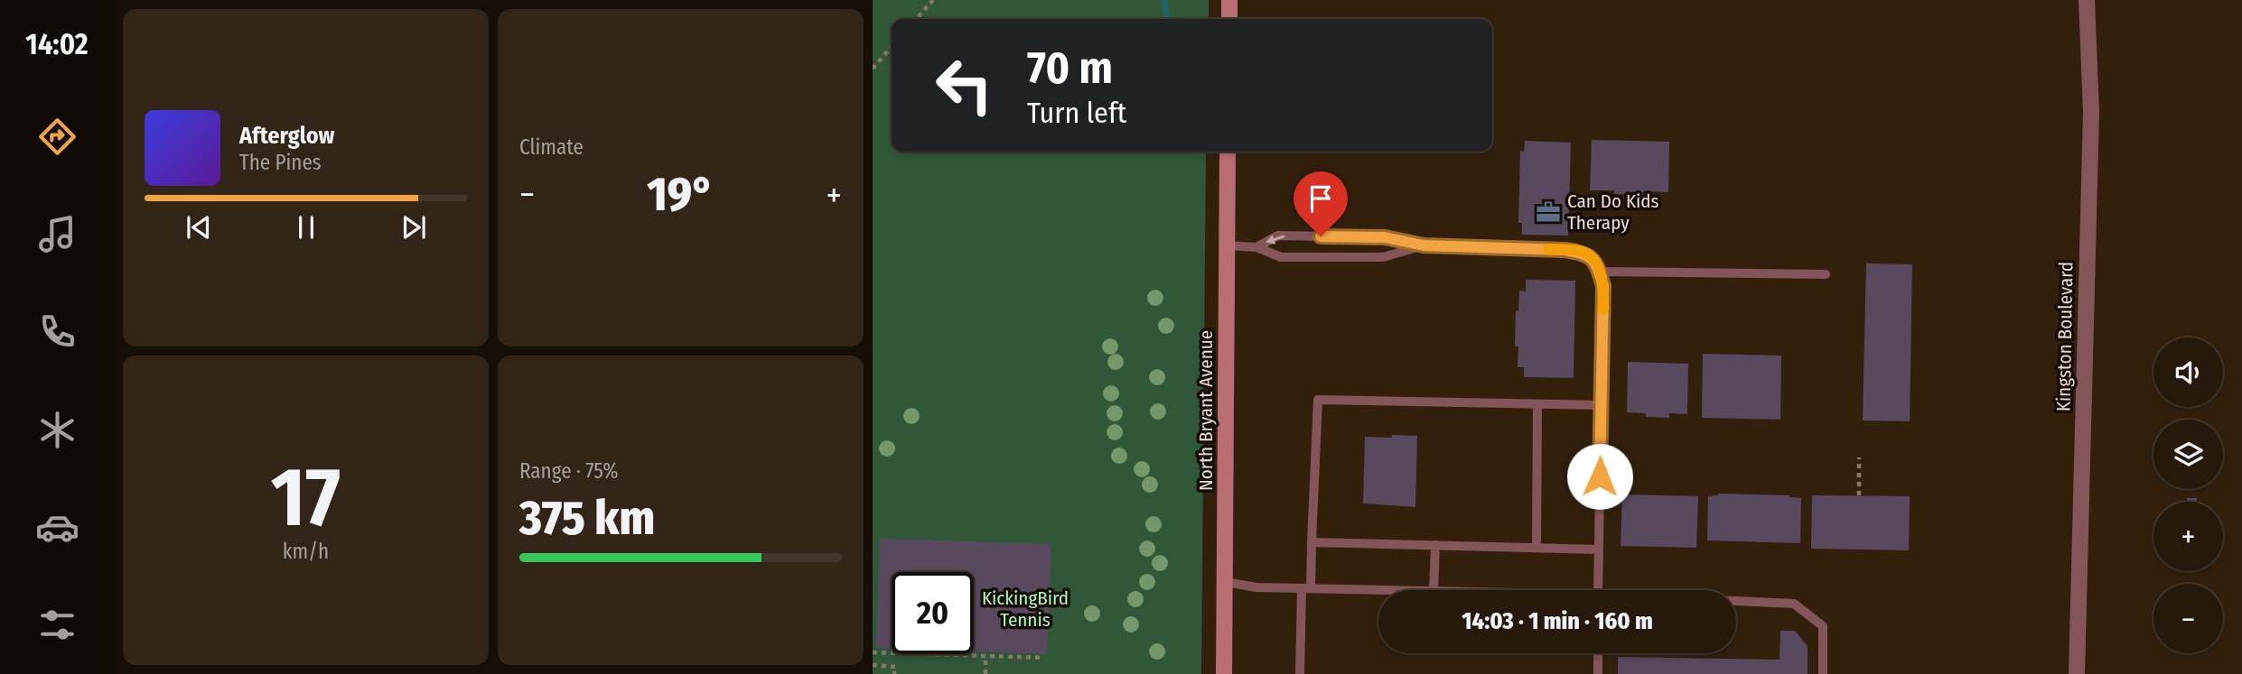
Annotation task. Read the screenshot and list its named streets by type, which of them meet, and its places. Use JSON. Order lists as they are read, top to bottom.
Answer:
{
  "streets": {
    "main road": ["North Bryant Avenue"],
    "street": ["Kingston Boulevard"]
  },
  "parks": ["KickingBird Tennis"],
  "places": {
    "office": ["Can Do Kids Therapy"]
  },
  "page": {
    "tabs": "14:02",
    "tile": [
      "Climate",
      ["17", "km/h"],
      ["Range · 75%", "375 km"]
    ],
    "turn": ["70 m", "Turn left"],
    "song": ["Afterglow", "The Pines"],
    "heat": ["−", "19°", "+"],
    "map_buttons": ["+", "−"],
    "limit": "20",
    "trip": "14:03 · 1 min · 160 m"
  }
}
